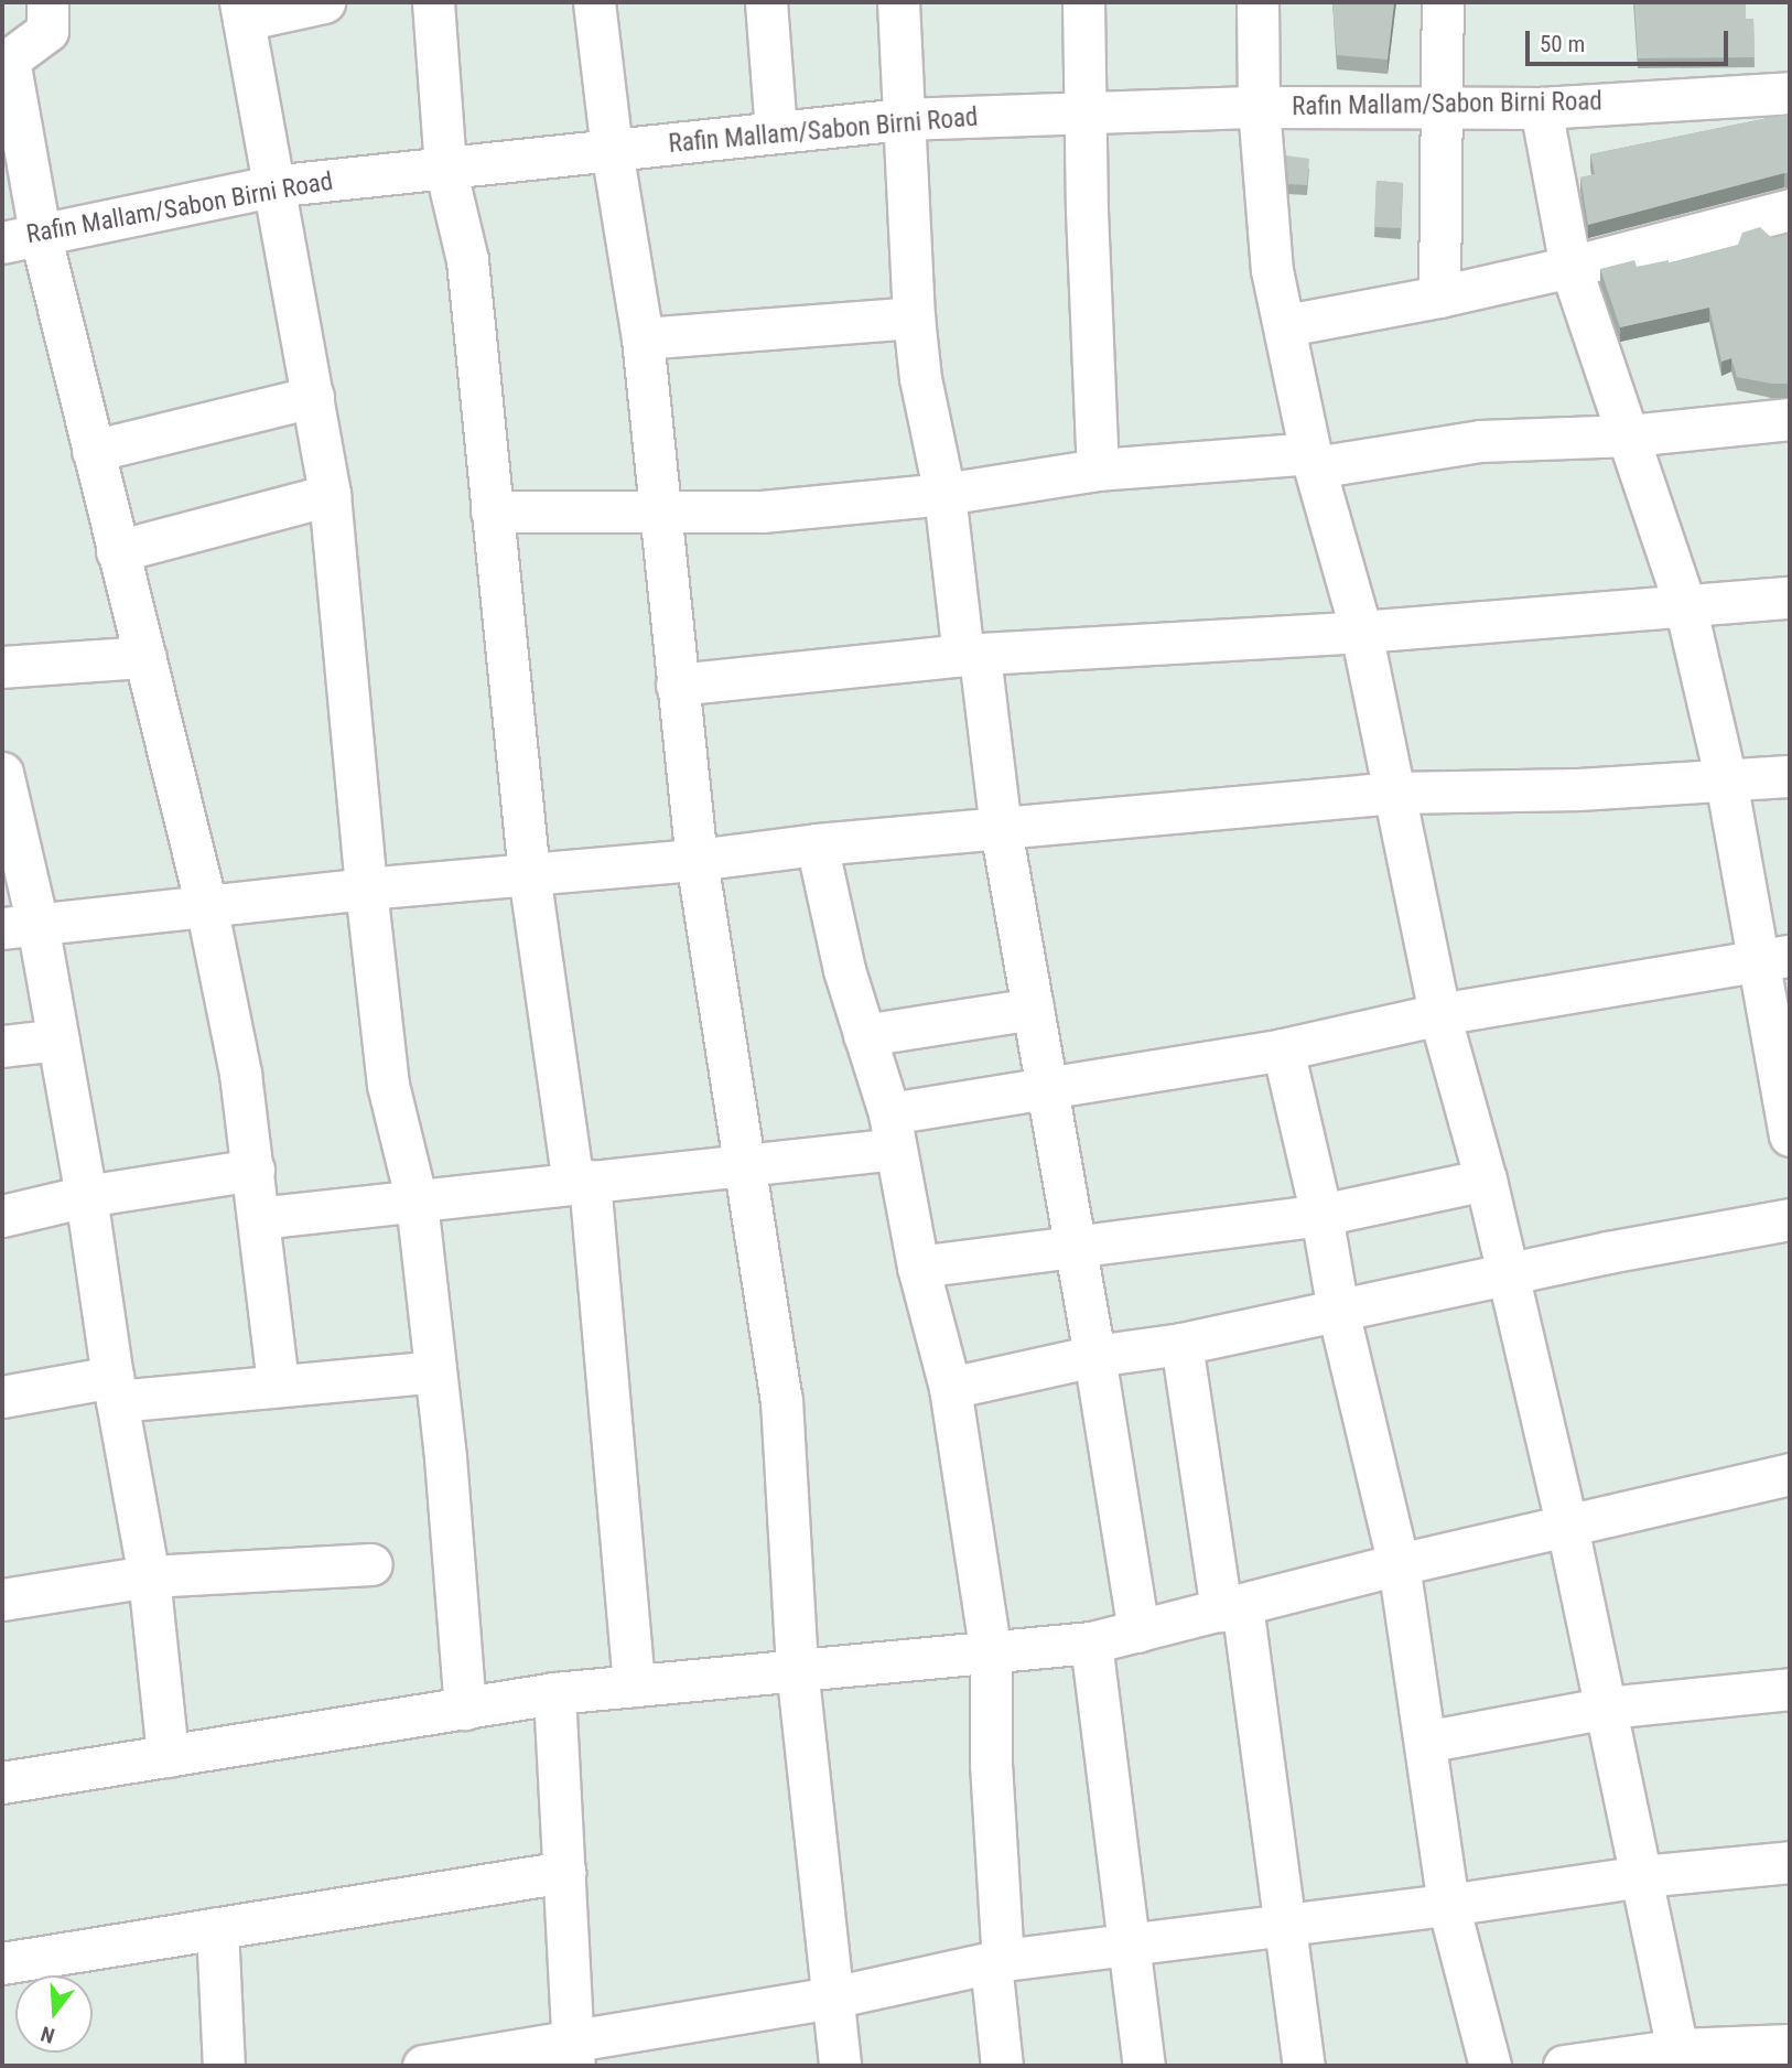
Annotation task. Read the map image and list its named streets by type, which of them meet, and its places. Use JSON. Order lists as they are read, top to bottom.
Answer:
{
  "streets": {
    "street": ["Rafin Mallam/Sabon Birni Road"]
  },
  "scale_bar": "50 m",
  "north": "bottom"
}
